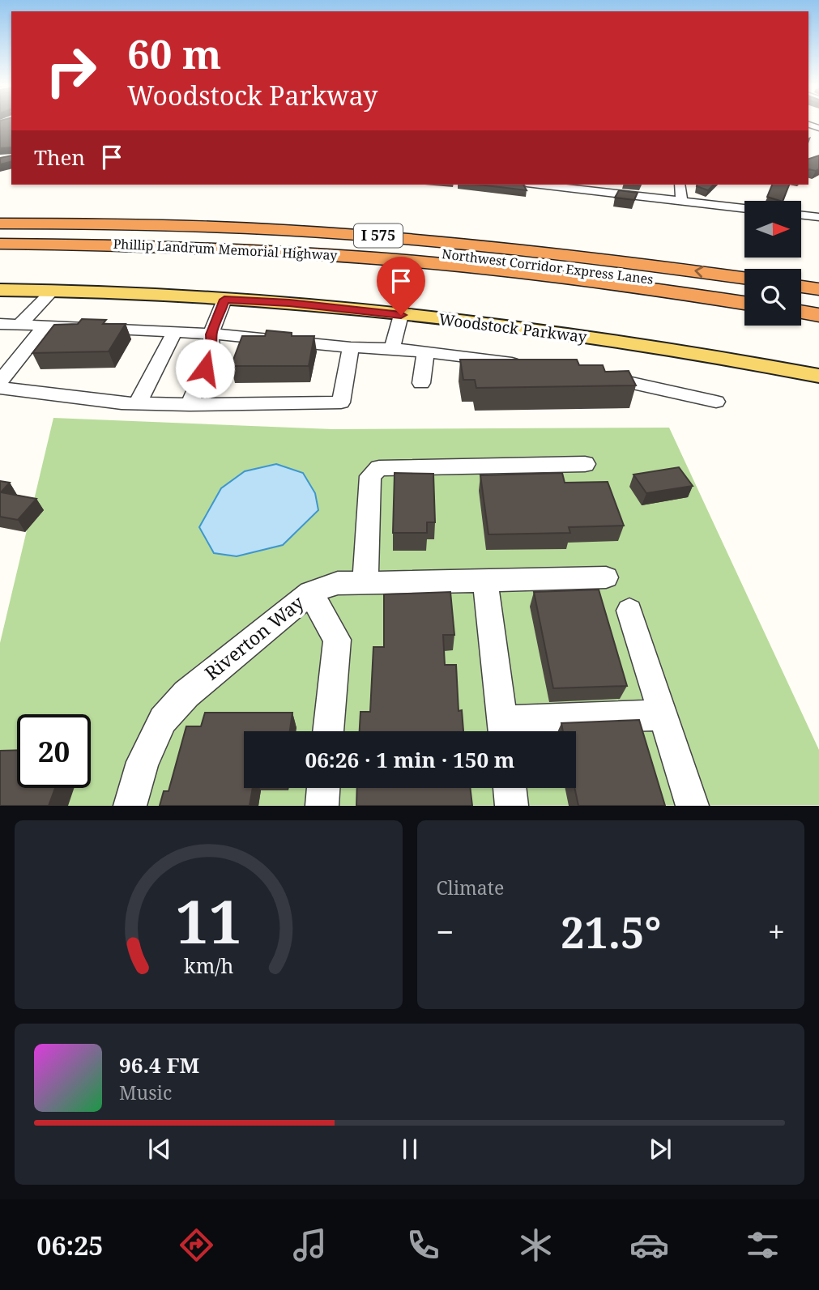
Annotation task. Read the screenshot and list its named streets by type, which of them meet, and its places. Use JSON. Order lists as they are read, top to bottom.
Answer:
{
  "streets": {
    "highway": ["I 575", "Phillip Landrum Memorial Highway", "Northwest Corridor Express Lanes"],
    "main road": ["Woodstock Parkway"],
    "street": ["Riverton Way"]
  },
  "north": "right",
  "page": {
    "turn": ["60 m", "Woodstock Parkway"],
    "then": "Then",
    "limit": "20",
    "trip": "06:26 · 1 min · 150 m",
    "tile": "Climate",
    "heat": ["−", "21.5°", "+"],
    "song": ["96.4 FM", "Music"],
    "tabs": "06:25",
    "gauge": ["11", "km/h"]
  }
}
